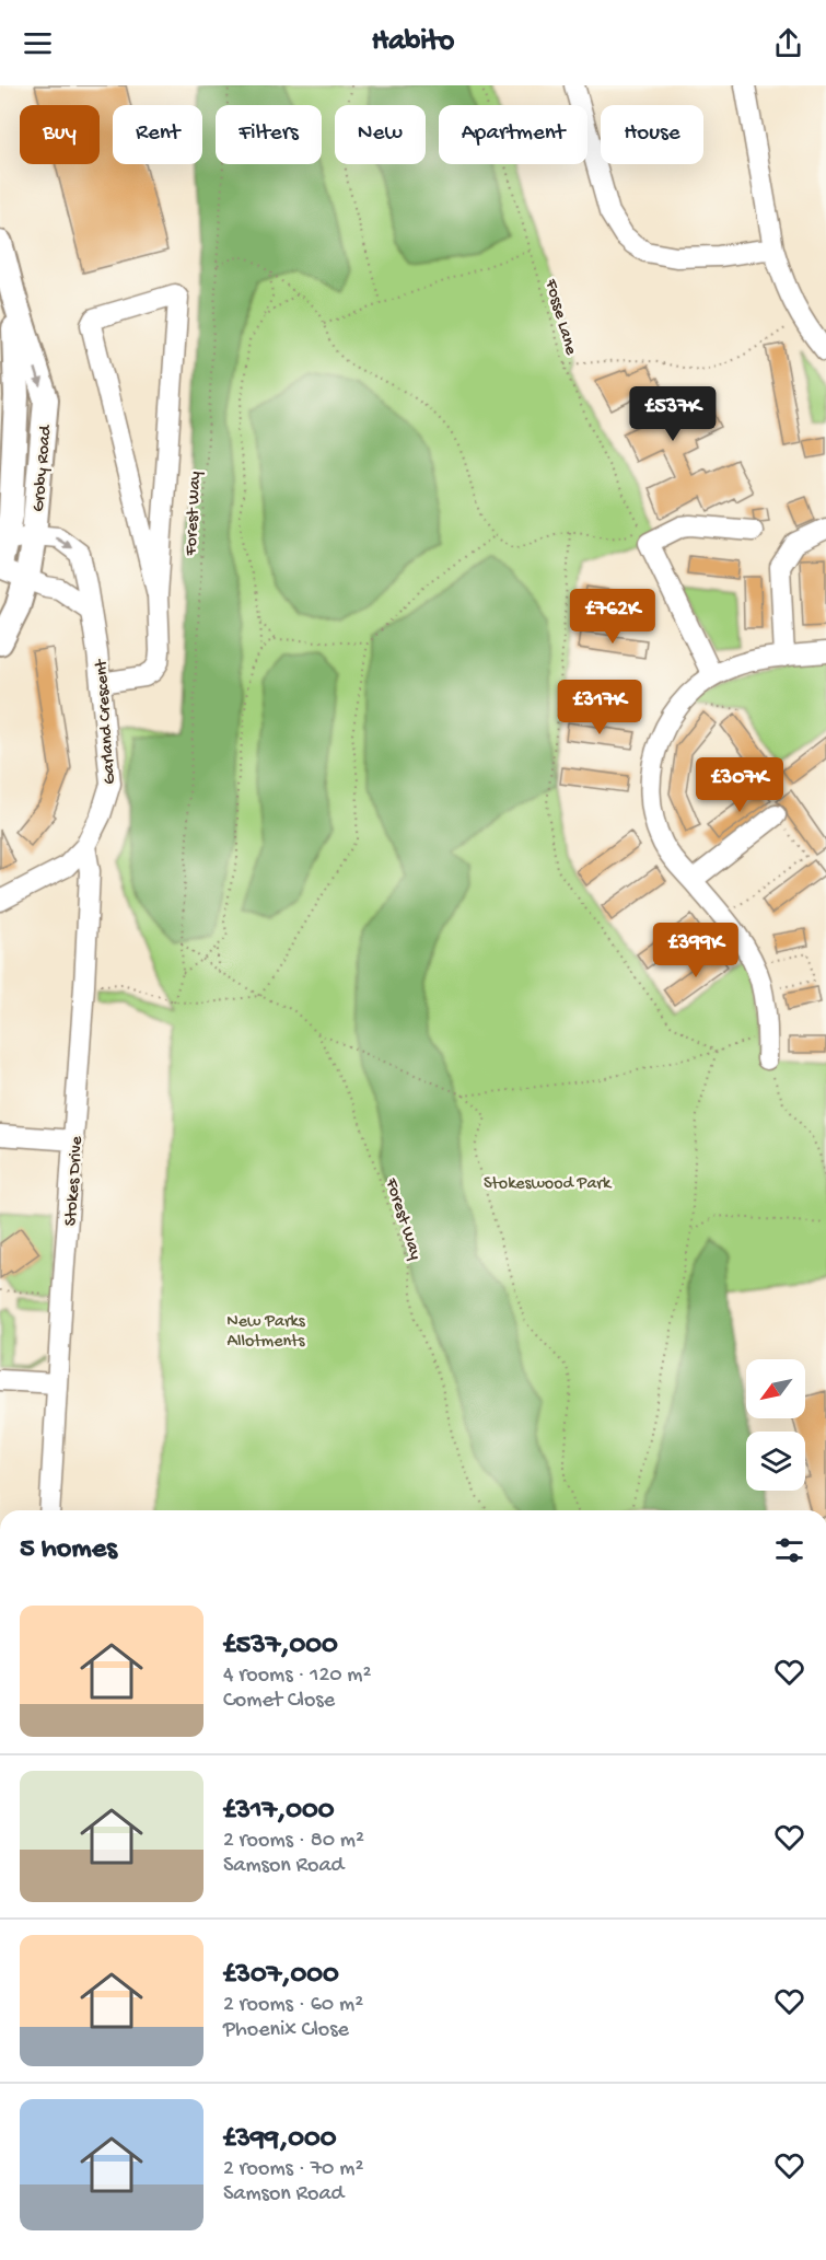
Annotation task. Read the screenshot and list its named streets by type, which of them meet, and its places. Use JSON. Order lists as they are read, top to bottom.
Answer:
{
  "streets": {
    "main road": ["Groby Road"],
    "street": ["Garland Crescent", "Stokes Drive"],
    "path": ["Fosse Lane", "Forest Way"]
  },
  "crossings": [
    ["Groby Road", "Garland Crescent"],
    ["Garland Crescent", "Stokes Drive"]
  ],
  "parks": ["Stokeswood Park", "New Parks Allotments"],
  "north": "bottom left",
  "page": {
    "header": "Habito",
    "chip": [
      "Buy",
      "Rent",
      "Filters",
      "New",
      "Apartment",
      "House"
    ],
    "price": [
      "£537K",
      "£762K",
      "£317K",
      "£307K",
      "£399K"
    ],
    "heading": "5 homes",
    "list": [
      {
        "name": "£537,000",
        "note": "4 rooms · 120 m² · Comet Close"
      },
      {
        "name": "£317,000",
        "note": "2 rooms · 80 m² · Samson Road"
      },
      {
        "name": "£307,000",
        "note": "2 rooms · 60 m² · Phoenix Close"
      },
      {
        "name": "£399,000",
        "note": "2 rooms · 70 m² · Samson Road"
      }
    ]
  }
}
